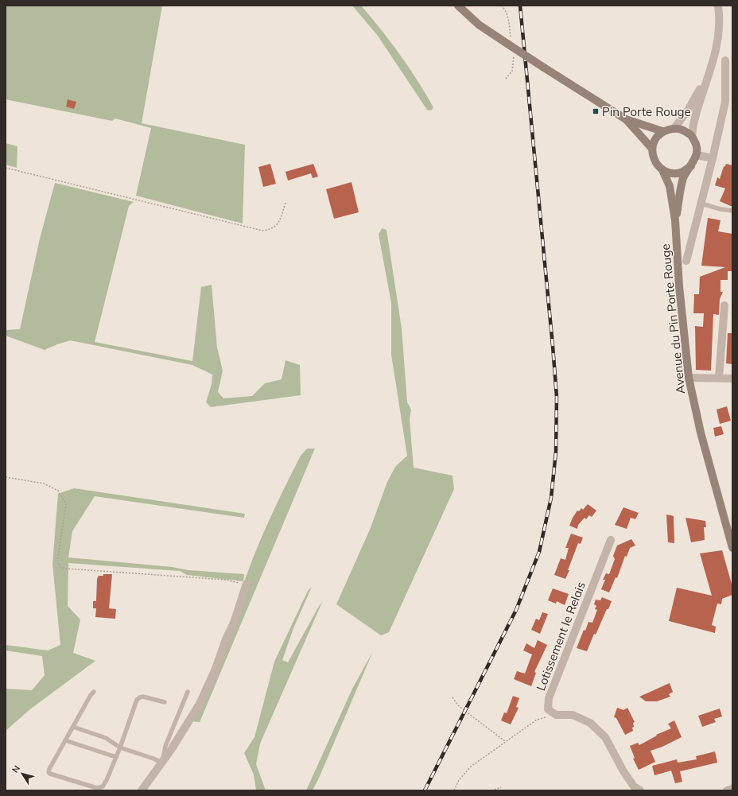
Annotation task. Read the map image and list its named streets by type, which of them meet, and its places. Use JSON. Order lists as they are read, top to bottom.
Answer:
{
  "streets": {
    "main road": ["Avenue du Pin Porte Rouge"],
    "street": ["Lotissement le Relais"]
  },
  "places": {
    "transit": ["Pin Porte Rouge"]
  },
  "north": "top left"
}
